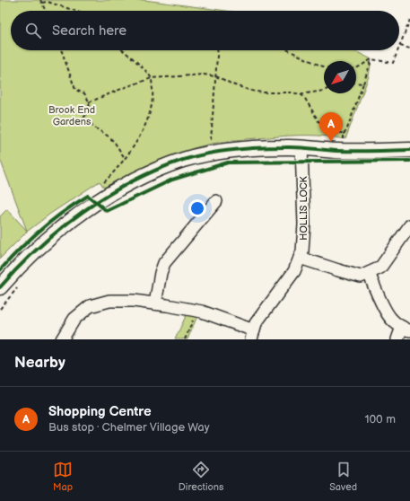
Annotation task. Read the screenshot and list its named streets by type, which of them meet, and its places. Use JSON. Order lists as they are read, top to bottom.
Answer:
{
  "streets": {
    "street": ["HOLLIS LOCK"]
  },
  "parks": ["Brook End Gardens"],
  "north": "bottom left",
  "page": {
    "search": "Search here",
    "pins": "A",
    "heading": "Nearby",
    "list": [
      {
        "mark": "A",
        "name": "Shopping Centre",
        "note": "Bus stop · Chelmer Village Way",
        "value": "100 m"
      }
    ],
    "nav": ["Map", "Directions", "Saved"]
  }
}
